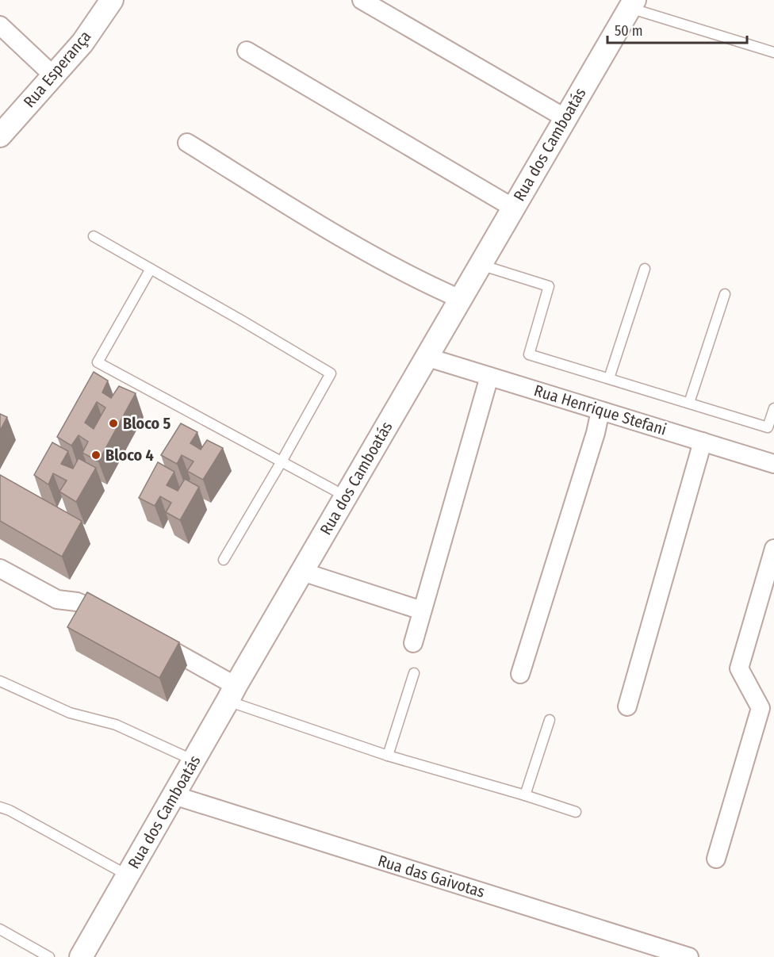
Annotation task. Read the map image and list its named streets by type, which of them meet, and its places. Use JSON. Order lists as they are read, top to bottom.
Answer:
{
  "streets": {
    "street": [
      "Rua Esperança",
      "Rua dos Camboatás",
      "Rua Henrique Stefani",
      "Rua das Gaivotas"
    ]
  },
  "crossings": [
    ["Rua dos Camboatás", "Rua Henrique Stefani"],
    ["Rua dos Camboatás", "Rua das Gaivotas"]
  ],
  "places": ["Bloco 5", "Bloco 4"],
  "scale_bar": "50 m"
}
